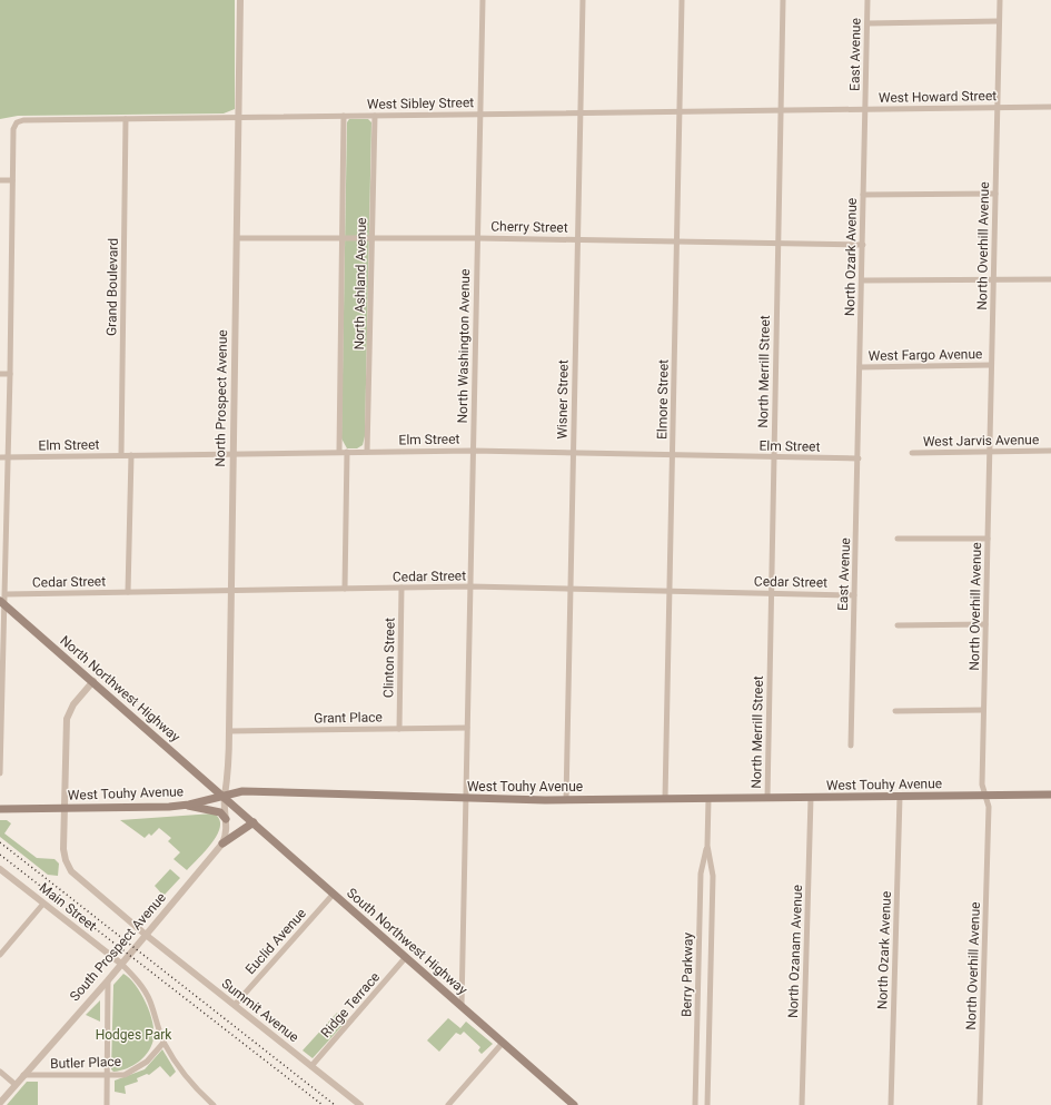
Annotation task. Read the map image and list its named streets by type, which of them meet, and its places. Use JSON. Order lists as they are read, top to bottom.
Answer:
{
  "streets": {
    "main road": ["North Northwest Highway", "West Touhy Avenue", "South Northwest Highway"],
    "street": [
      "East Avenue",
      "West Howard Street",
      "West Sibley Street",
      "Cherry Street",
      "North Overhill Avenue",
      "North Ozark Avenue",
      "North Ashland Avenue",
      "Grand Boulevard",
      "North Washington Avenue",
      "West Fargo Avenue",
      "North Merrill Street",
      "North Prospect Avenue",
      "Wisner Street",
      "Elmore Street",
      "Elm Street",
      "West Jarvis Avenue",
      "Cedar Street",
      "Clinton Street",
      "Grant Place",
      "Main Street",
      "Euclid Avenue",
      "South Prospect Avenue",
      "North Ozanam Avenue",
      "Berry Parkway",
      "Ridge Terrace",
      "Summit Avenue",
      "Butler Place"
    ]
  },
  "crossings": [
    ["East Avenue", "West Howard Street"],
    ["East Avenue", "North Ozark Avenue"],
    ["East Avenue", "Elm Street"],
    ["East Avenue", "Cedar Street"],
    ["West Howard Street", "West Sibley Street"],
    ["West Howard Street", "North Overhill Avenue"],
    ["West Howard Street", "North Ozark Avenue"],
    ["West Sibley Street", "North Ashland Avenue"],
    ["West Sibley Street", "Grand Boulevard"],
    ["West Sibley Street", "North Washington Avenue"],
    ["West Sibley Street", "North Merrill Street"],
    ["West Sibley Street", "North Prospect Avenue"],
    ["West Sibley Street", "Wisner Street"],
    ["West Sibley Street", "Elmore Street"],
    ["Cherry Street", "North Ozark Avenue"],
    ["Cherry Street", "North Ashland Avenue"],
    ["Cherry Street", "North Washington Avenue"],
    ["Cherry Street", "North Merrill Street"],
    ["Cherry Street", "North Prospect Avenue"],
    ["Cherry Street", "Wisner Street"],
    ["Cherry Street", "Elmore Street"],
    ["North Overhill Avenue", "West Fargo Avenue"],
    ["North Overhill Avenue", "West Jarvis Avenue"],
    ["North Overhill Avenue", "West Touhy Avenue"],
    ["North Ozark Avenue", "West Fargo Avenue"],
    ["North Ozark Avenue", "West Touhy Avenue"],
    ["North Ashland Avenue", "Elm Street"],
    ["Grand Boulevard", "Elm Street"],
    ["North Washington Avenue", "Elm Street"],
    ["North Washington Avenue", "Cedar Street"],
    ["North Washington Avenue", "Grant Place"],
    ["North Washington Avenue", "West Touhy Avenue"],
    ["North Washington Avenue", "South Northwest Highway"],
    ["North Merrill Street", "Elm Street"],
    ["North Merrill Street", "Cedar Street"],
    ["North Merrill Street", "West Touhy Avenue"],
    ["North Prospect Avenue", "Elm Street"],
    ["North Prospect Avenue", "Cedar Street"],
    ["North Prospect Avenue", "North Northwest Highway"],
    ["North Prospect Avenue", "Grant Place"],
    ["North Prospect Avenue", "West Touhy Avenue"],
    ["North Prospect Avenue", "South Northwest Highway"],
    ["Wisner Street", "Elm Street"],
    ["Wisner Street", "Cedar Street"],
    ["Wisner Street", "West Touhy Avenue"],
    ["Elmore Street", "Elm Street"],
    ["Elmore Street", "Cedar Street"],
    ["Elmore Street", "West Touhy Avenue"],
    ["Cedar Street", "Clinton Street"],
    ["Cedar Street", "North Northwest Highway"],
    ["Clinton Street", "Grant Place"],
    ["North Northwest Highway", "West Touhy Avenue"],
    ["North Northwest Highway", "South Northwest Highway"],
    ["North Northwest Highway", "Summit Avenue"],
    ["West Touhy Avenue", "South Northwest Highway"],
    ["West Touhy Avenue", "North Ozanam Avenue"],
    ["West Touhy Avenue", "Berry Parkway"],
    ["West Touhy Avenue", "Summit Avenue"],
    ["Main Street", "South Prospect Avenue"],
    ["Euclid Avenue", "South Northwest Highway"],
    ["Euclid Avenue", "Summit Avenue"],
    ["South Northwest Highway", "Ridge Terrace"],
    ["South Prospect Avenue", "Summit Avenue"],
    ["South Prospect Avenue", "Butler Place"],
    ["Ridge Terrace", "Summit Avenue"]
  ],
  "parks": ["Hodges Park"]
}
